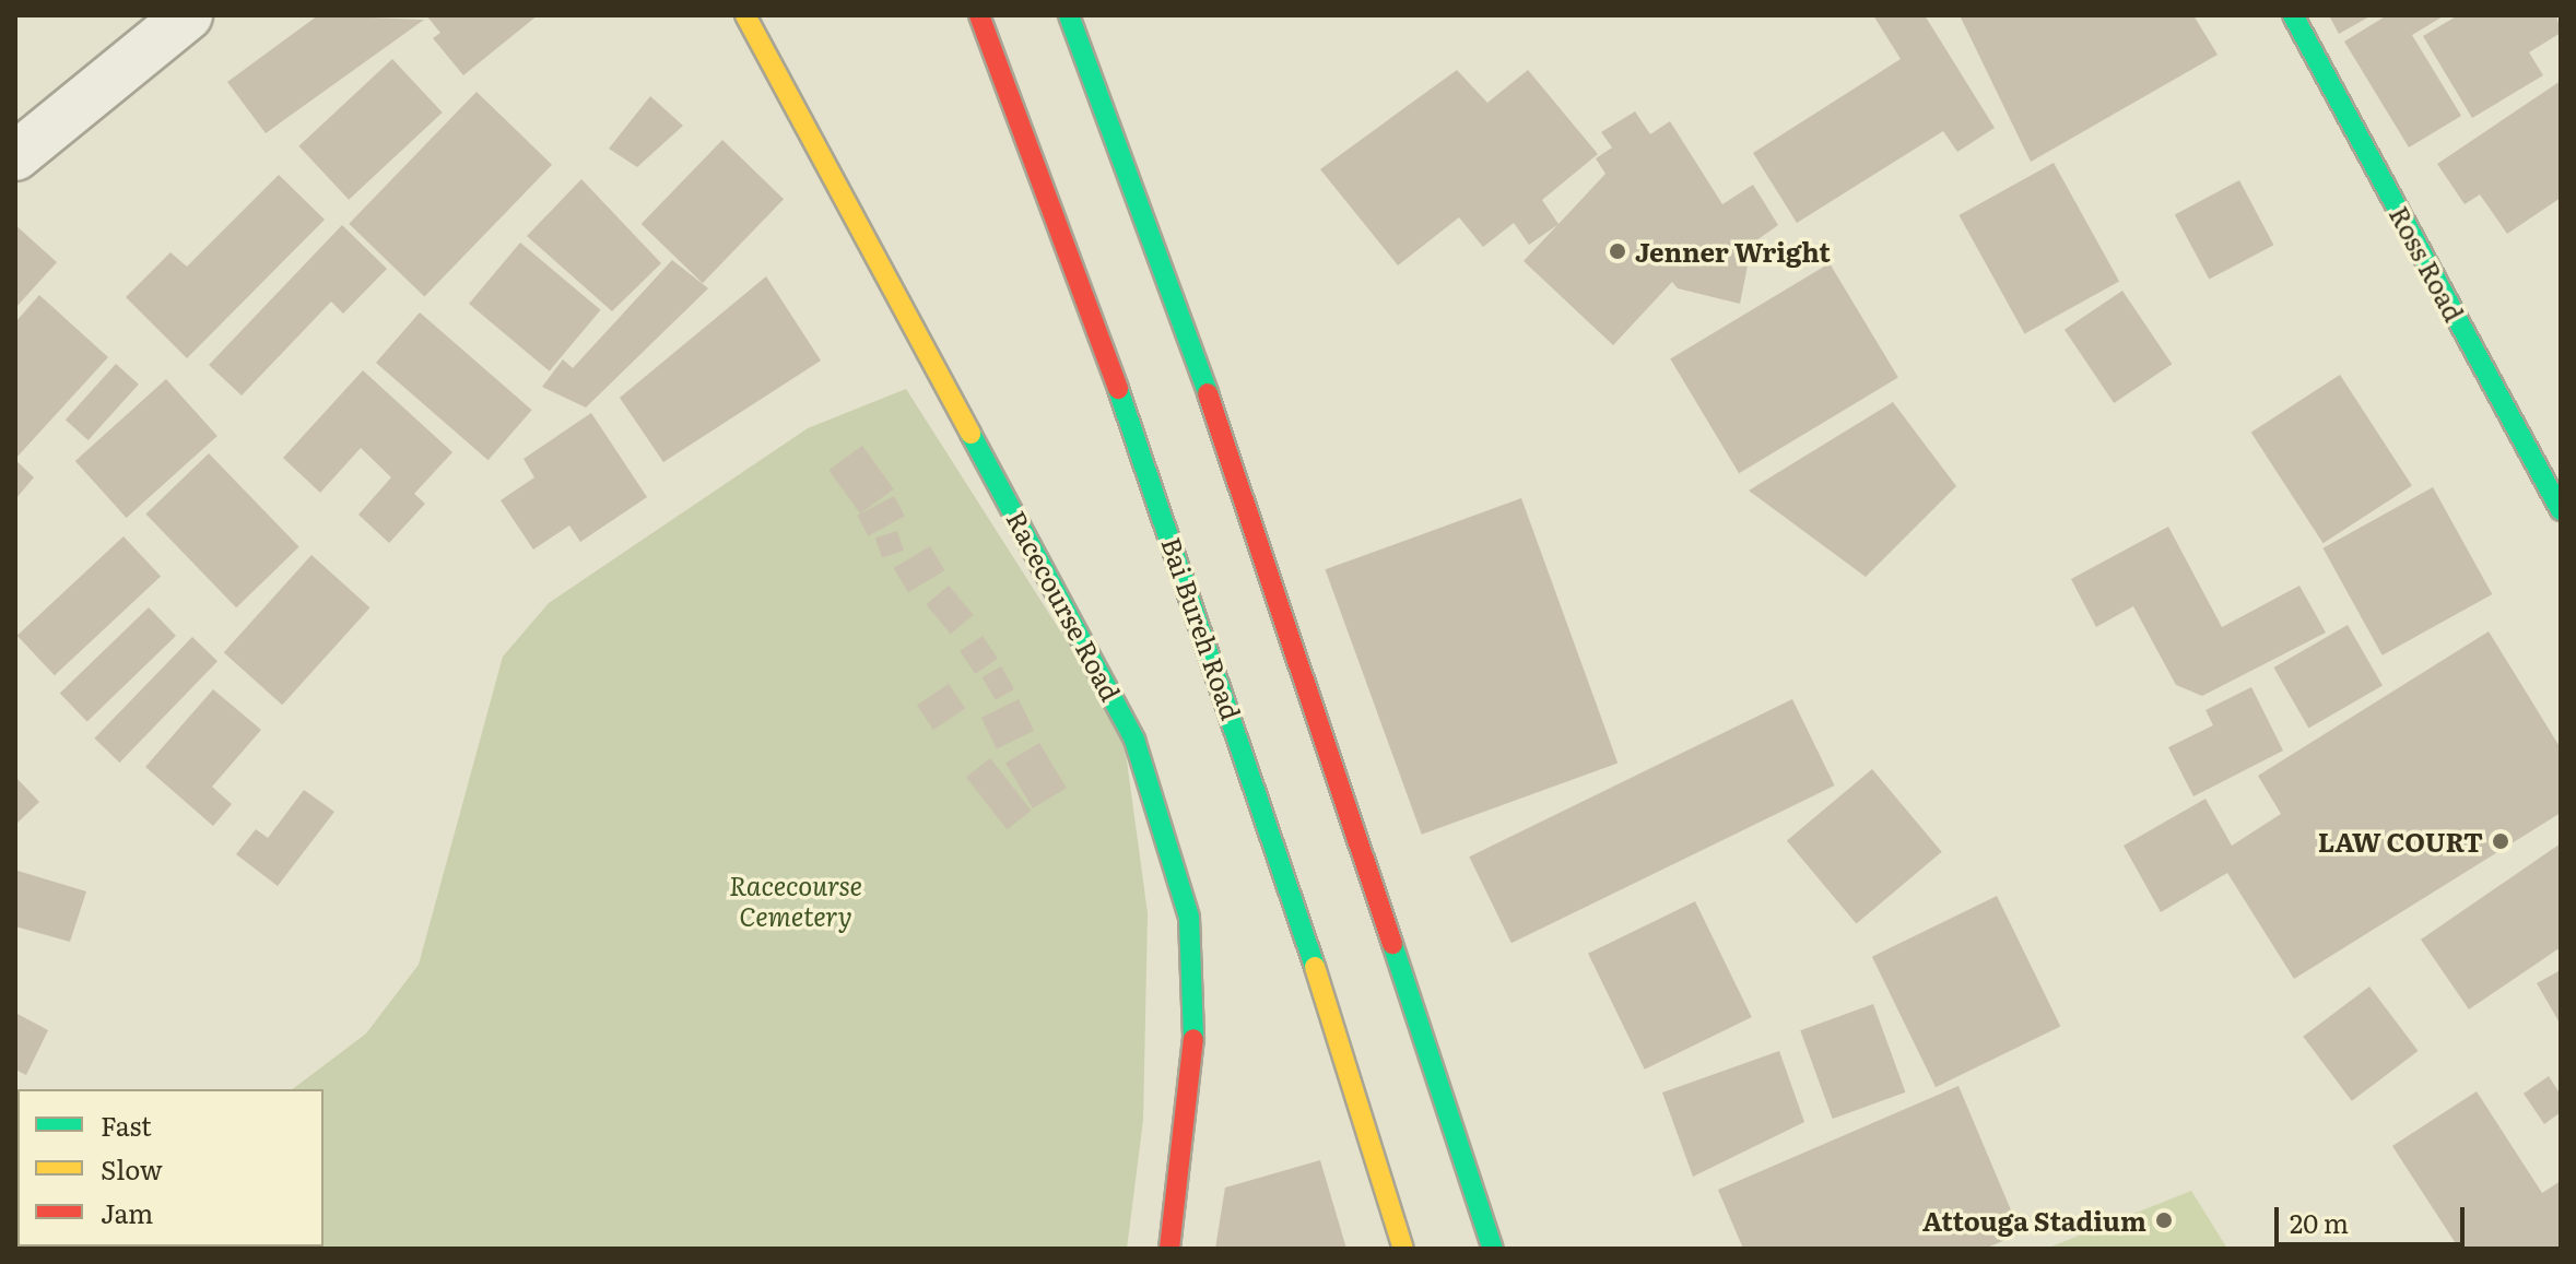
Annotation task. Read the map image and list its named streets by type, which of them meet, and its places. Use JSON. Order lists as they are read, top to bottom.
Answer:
{
  "streets": {
    "main road": ["Ross Road", "Racecourse Road", "Bai Bureh Road"]
  },
  "parks": ["Racecourse Cemetery"],
  "places": ["Jenner Wright", "LAW COURT", "Attouga Stadium"],
  "legend": ["Fast", "Slow", "Jam"],
  "scale_bar": "20 m"
}
